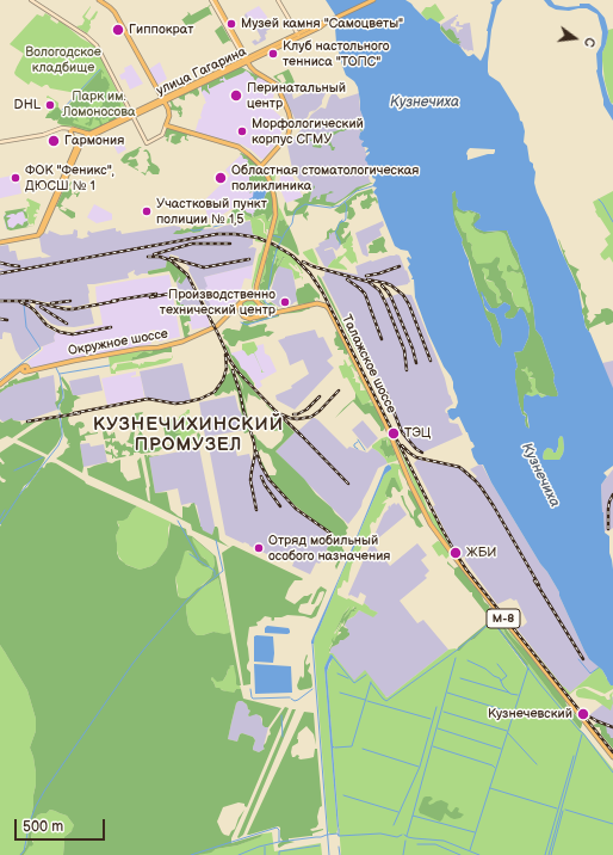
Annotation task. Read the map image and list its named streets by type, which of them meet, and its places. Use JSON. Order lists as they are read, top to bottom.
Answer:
{
  "streets": {
    "main road": [
      "улица Гагарина",
      "Окружное шоссе",
      "Талажское шоссе",
      "М-8"
    ]
  },
  "crossings": [
    ["Окружное шоссе", "М-8"],
    ["Талажское шоссе", "М-8"]
  ],
  "districts": ["КУЗНЕЧИХИНСКИЙ ПРОМУЗЕЛ"],
  "water": ["Кузнечиха"],
  "parks": ["Вологодское кладбище", "Парк им. Ломоносова"],
  "places": [
    "Музей камня \"Самоцветы\"",
    "Гиппократ",
    "Клуб настольного тенниса \"ТОПС\"",
    "Перинатальный центр",
    "DHL",
    "Морфологический корпус СГМУ",
    "Гармония",
    "ФОК \"Феникс\", ДЮСШ № 1",
    "Областная стоматологическая поликлиника",
    "Участковый пункт полиции № 1,5",
    "Производственно технический центр",
    "ТЭЦ",
    "Отряд мобильный особого назначения",
    "ЖБИ",
    "Кузнечевский"
  ],
  "scale_bar": "500 m",
  "north": "right"
}
